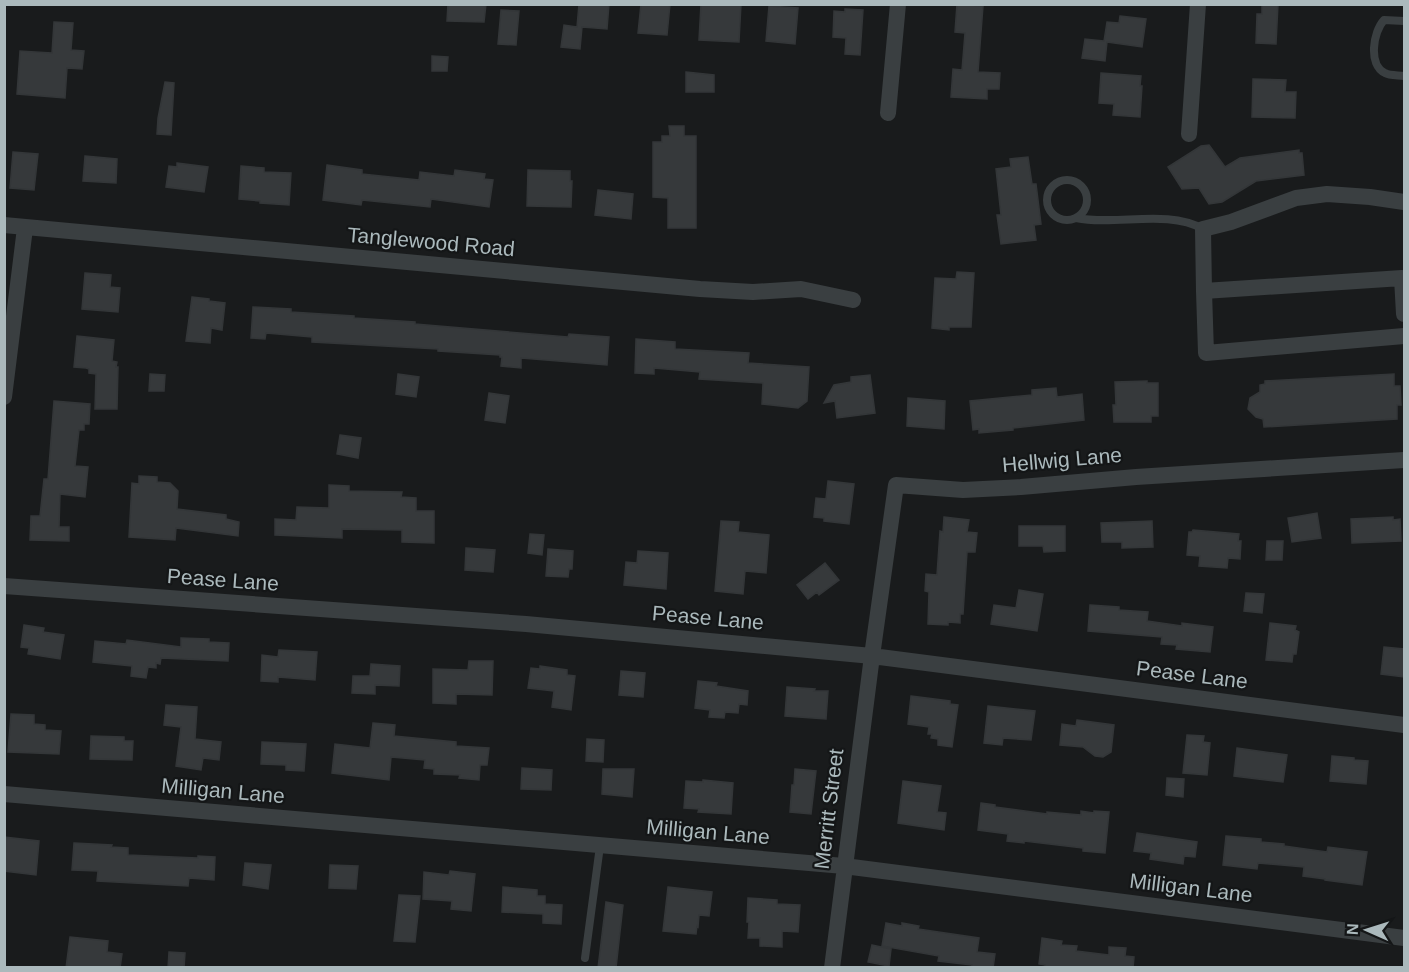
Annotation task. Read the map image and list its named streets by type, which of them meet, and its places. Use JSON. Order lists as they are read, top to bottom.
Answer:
{
  "streets": {
    "street": [
      "Tanglewood Road",
      "Hellwig Lane",
      "Pease Lane",
      "Milligan Lane",
      "Merritt Street"
    ]
  },
  "crossings": [
    ["Hellwig Lane", "Pease Lane"],
    ["Hellwig Lane", "Merritt Street"],
    ["Pease Lane", "Merritt Street"],
    ["Milligan Lane", "Merritt Street"]
  ],
  "north": "left"
}
